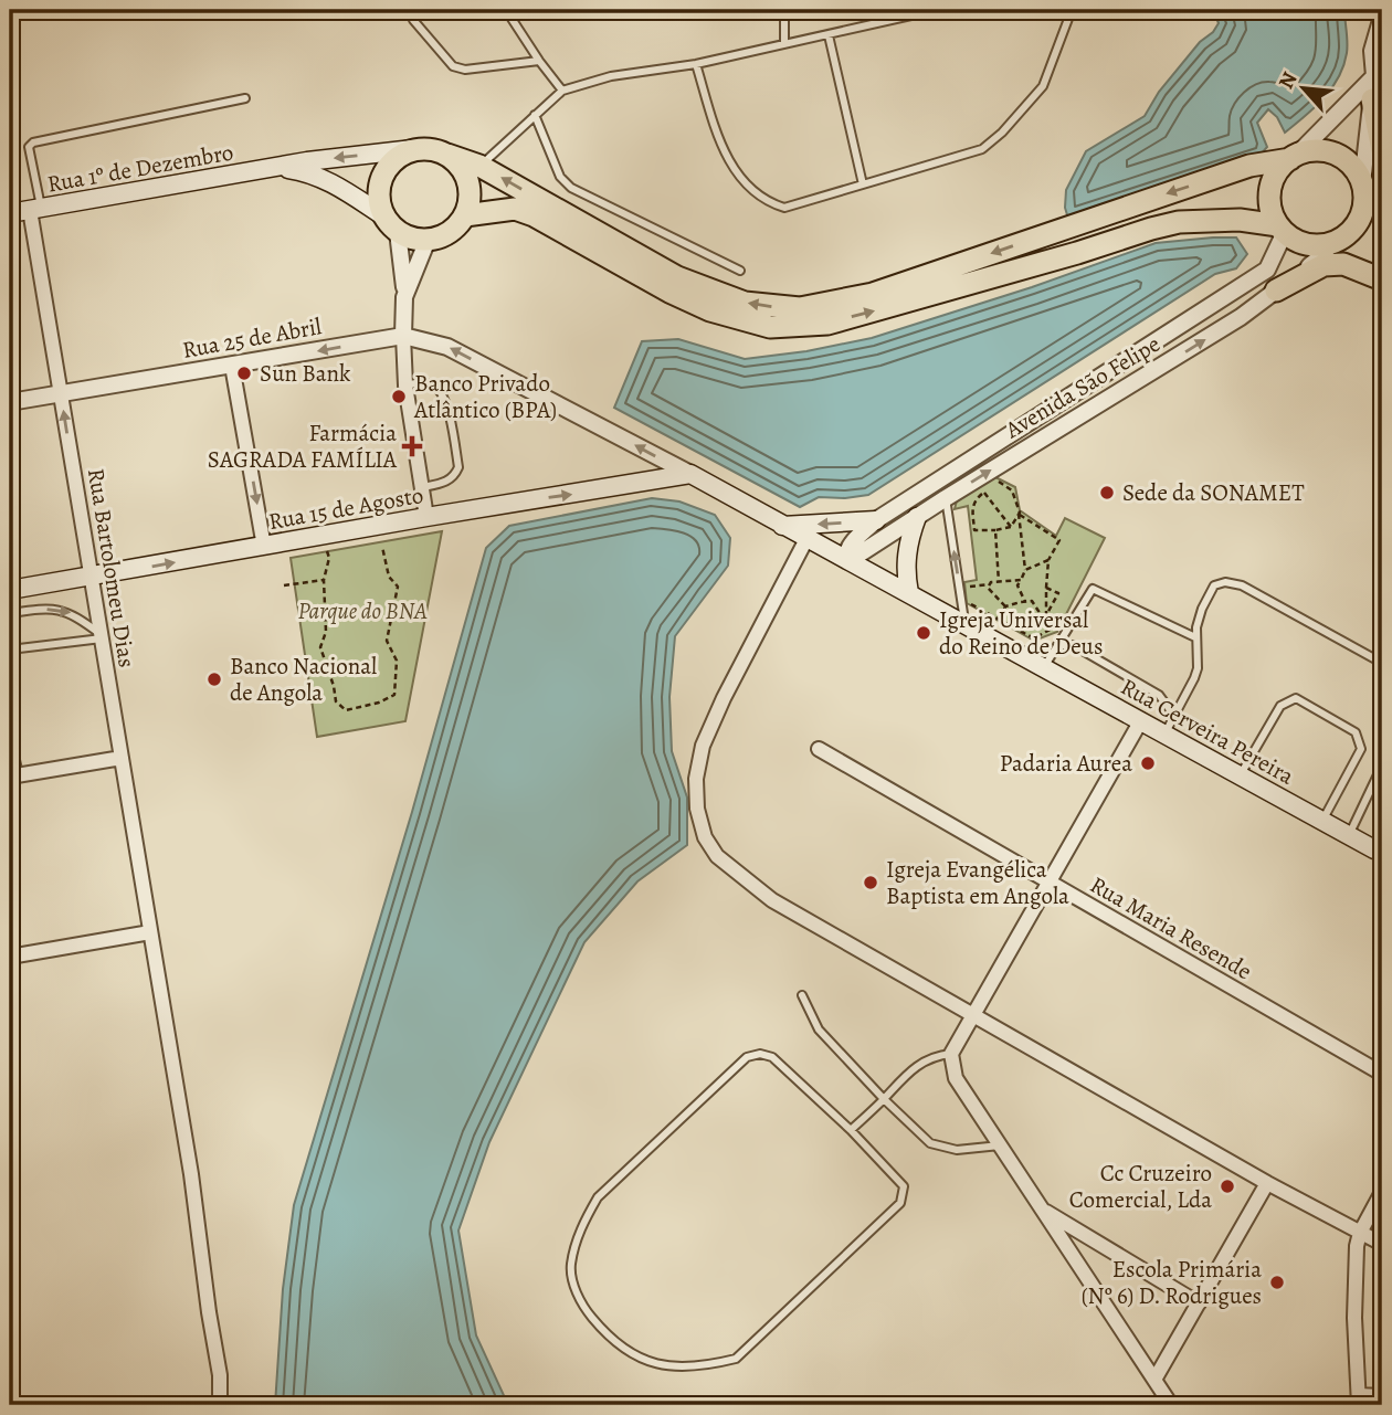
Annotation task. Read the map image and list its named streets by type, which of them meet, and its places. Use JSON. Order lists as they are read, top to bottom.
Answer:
{
  "streets": {
    "main road": ["Rua 1º de Dezembro", "Rua 15 de Agosto", "Rua Cerveira Pereira"],
    "street": [
      "Rua 25 de Abril",
      "Avenida São Felipe",
      "Rua Bartolomeu Dias",
      "Rua Maria Resende"
    ]
  },
  "crossings": [
    ["Rua 1º de Dezembro", "Rua Bartolomeu Dias"],
    ["Rua 25 de Abril", "Rua Bartolomeu Dias"],
    ["Avenida São Felipe", "Rua Cerveira Pereira"],
    ["Rua 15 de Agosto", "Rua Bartolomeu Dias"],
    ["Rua 15 de Agosto", "Rua Cerveira Pereira"]
  ],
  "one_way": ["Rua 25 de Abril", "Rua 15 de Agosto"],
  "parks": ["Parque do BNA"],
  "places": {
    "other": [
      "Sun Bank",
      "Banco Privado Atlântico (BPA)",
      "Sede da SONAMET",
      "Igreja Universal do Reino de Deus",
      "Banco Nacional de Angola",
      "Padaria Aurea",
      "Igreja Evangélica Baptista em Angola",
      "Cc Cruzeiro Comercial, Lda",
      "Escola Primária (Nº 6) D. Rodrigues"
    ],
    "health": ["Farmácia SAGRADA FAMÍLIA"]
  },
  "north": "top left"
}
